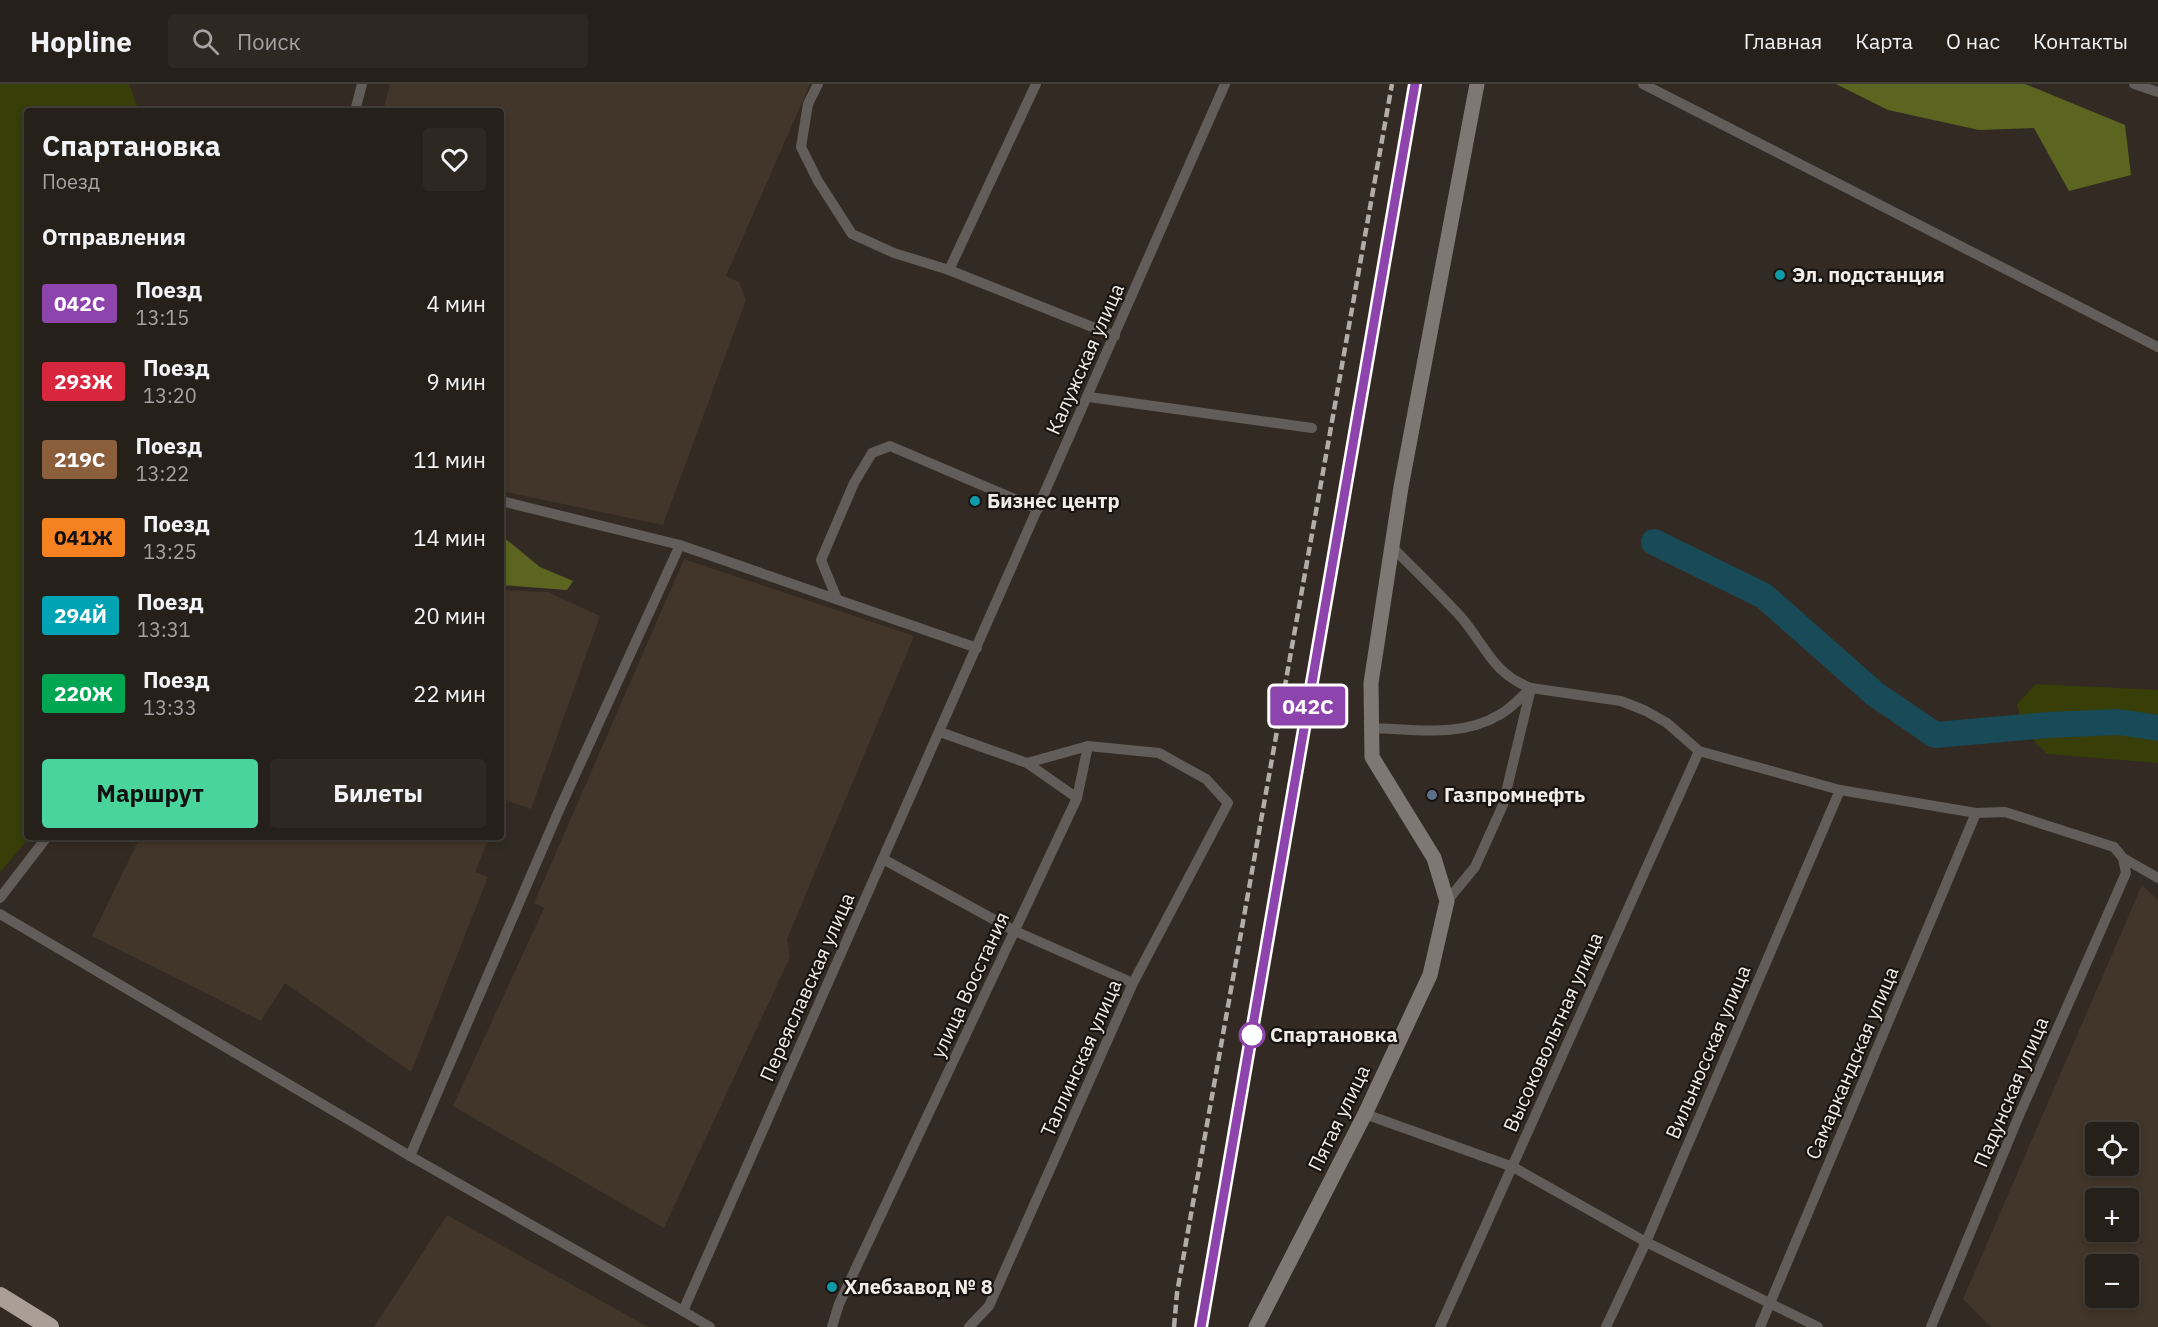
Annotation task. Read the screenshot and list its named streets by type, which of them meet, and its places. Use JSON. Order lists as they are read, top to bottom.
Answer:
{
  "streets": {
    "street": [
      "Калужская улица",
      "улица Восстания",
      "Переяславская улица",
      "Высоковольтная улица",
      "Вильнюсская улица",
      "Таллинская улица",
      "Самаркандская улица",
      "Падунская улица",
      "Пятая улица"
    ]
  },
  "crossings": [
    ["Калужская улица", "Переяславская улица"],
    ["улица Восстания", "Таллинская улица"]
  ],
  "places": [
    "Эл. подстанция",
    "Бизнес центр",
    "Газпромнефть",
    "Спартановка",
    "Хлебзавод № 8"
  ],
  "page": {
    "header": "Hopline",
    "search": "Поиск",
    "nav": [
      "Главная",
      "Карта",
      "О нас",
      "Контакты"
    ],
    "on_map": "042С",
    "heading": [
      ["Спартановка", "Поезд"],
      "Отправления"
    ],
    "list": [
      {
        "mark": "042С",
        "name": "Поезд",
        "note": "13:15",
        "value": "4 мин"
      },
      {
        "mark": "293Ж",
        "name": "Поезд",
        "note": "13:20",
        "value": "9 мин"
      },
      {
        "mark": "219С",
        "name": "Поезд",
        "note": "13:22",
        "value": "11 мин"
      },
      {
        "mark": "041Ж",
        "name": "Поезд",
        "note": "13:25",
        "value": "14 мин"
      },
      {
        "mark": "294Й",
        "name": "Поезд",
        "note": "13:31",
        "value": "20 мин"
      },
      {
        "mark": "220Ж",
        "name": "Поезд",
        "note": "13:33",
        "value": "22 мин"
      }
    ],
    "buttons": ["Маршрут", "Билеты"],
    "map_buttons": ["+", "−"]
  }
}
